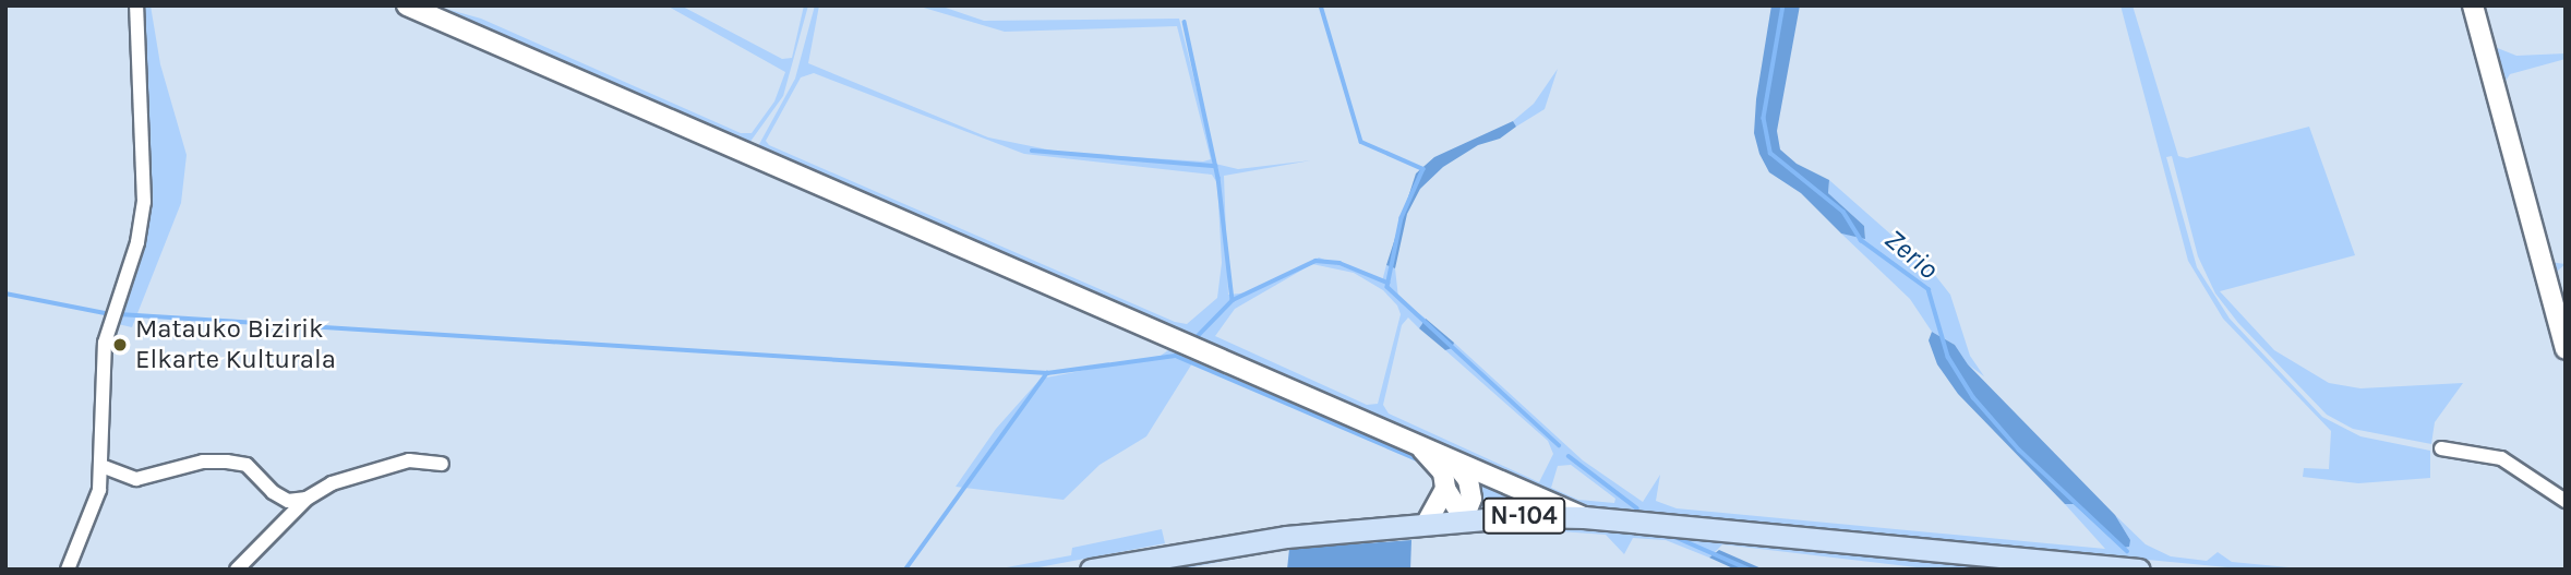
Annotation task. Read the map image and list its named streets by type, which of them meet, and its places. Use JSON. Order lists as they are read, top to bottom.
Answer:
{
  "streets": {
    "main road": ["N-104"]
  },
  "water": ["Zerio"],
  "places": ["Matauko Bizirik Elkarte Kulturala"]
}
